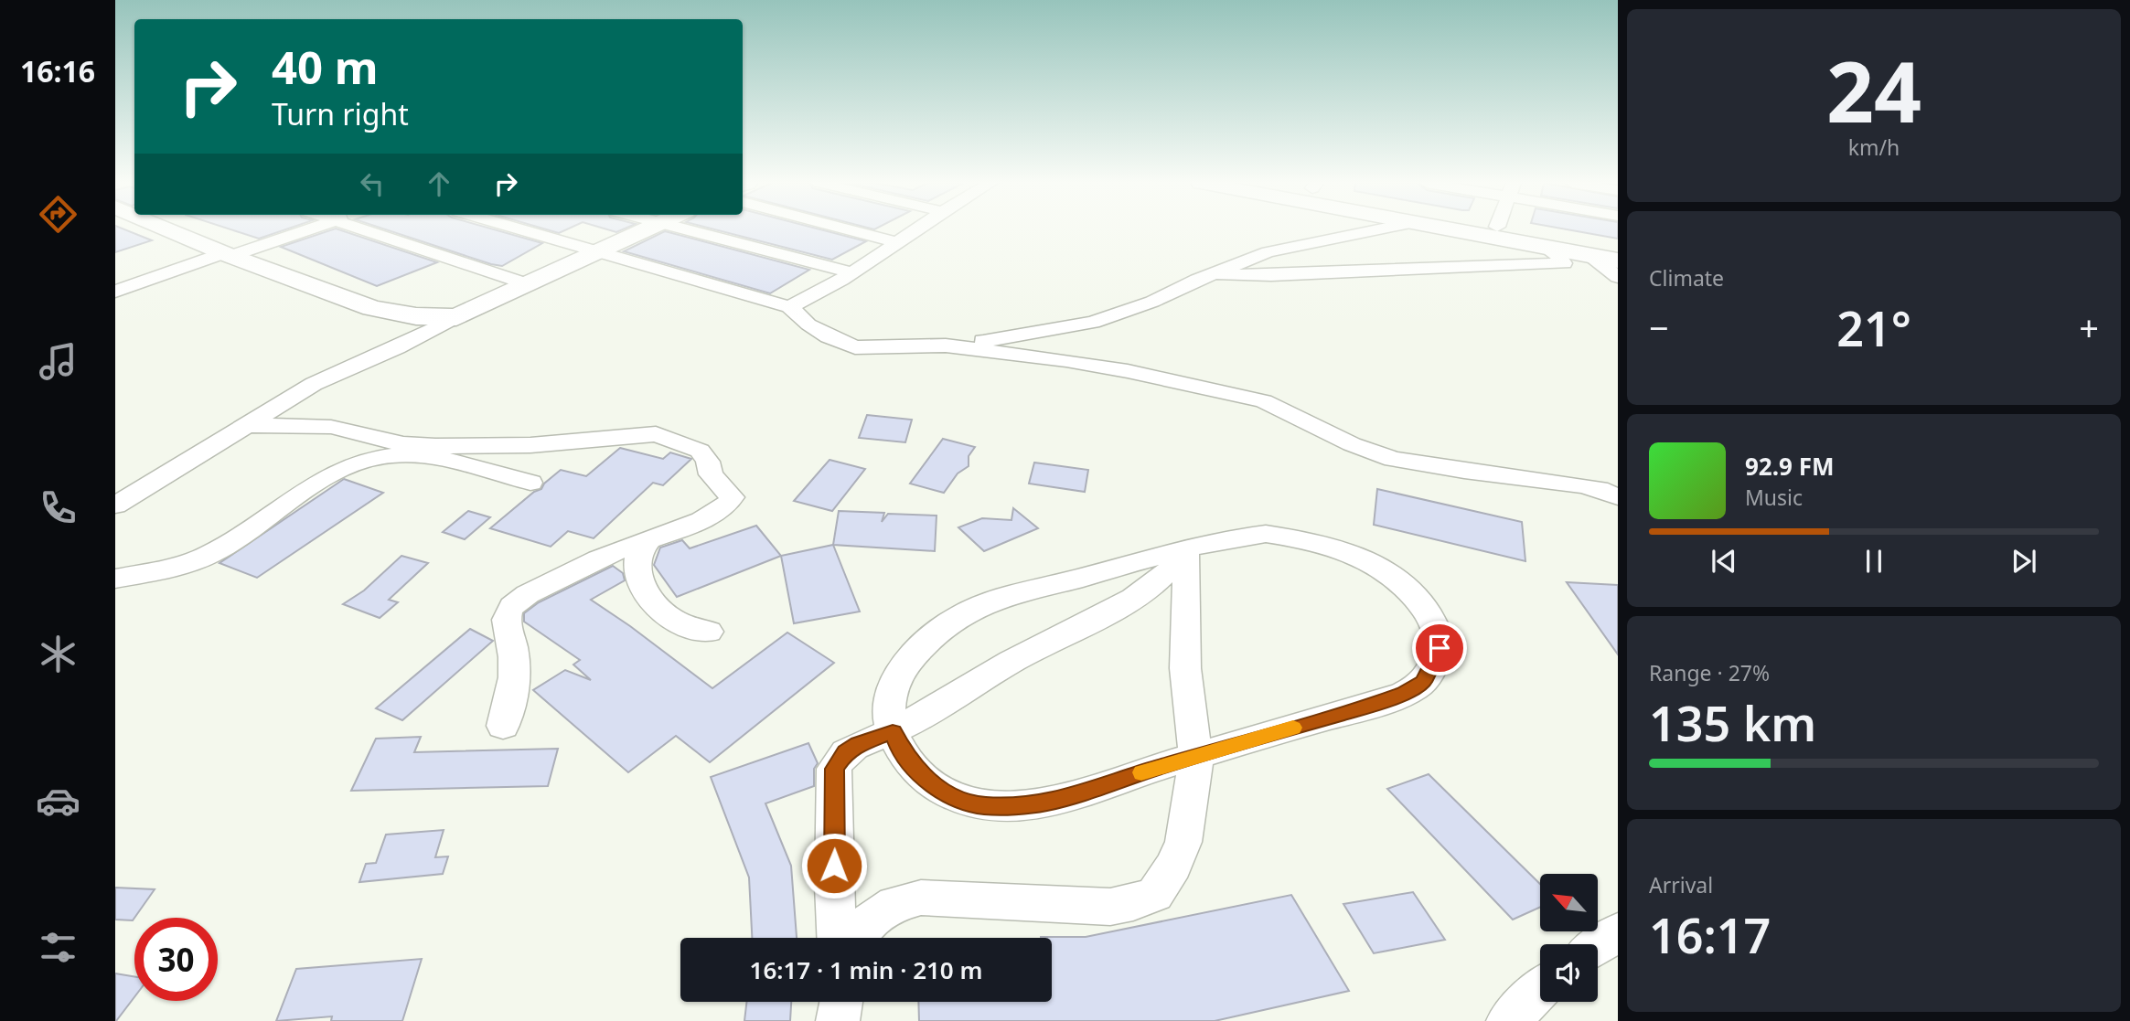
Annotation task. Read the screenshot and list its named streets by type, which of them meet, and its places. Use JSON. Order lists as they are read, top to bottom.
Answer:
{
  "north": "top left",
  "page": {
    "tabs": "16:16",
    "tile": [
      ["24", "km/h"],
      "Climate",
      ["Range · 27%", "135 km"],
      ["Arrival", "16:17"]
    ],
    "turn": ["40 m", "Turn right"],
    "heat": ["−", "21°", "+"],
    "song": ["92.9 FM", "Music"],
    "limit": "30",
    "trip": "16:17 · 1 min · 210 m"
  }
}
